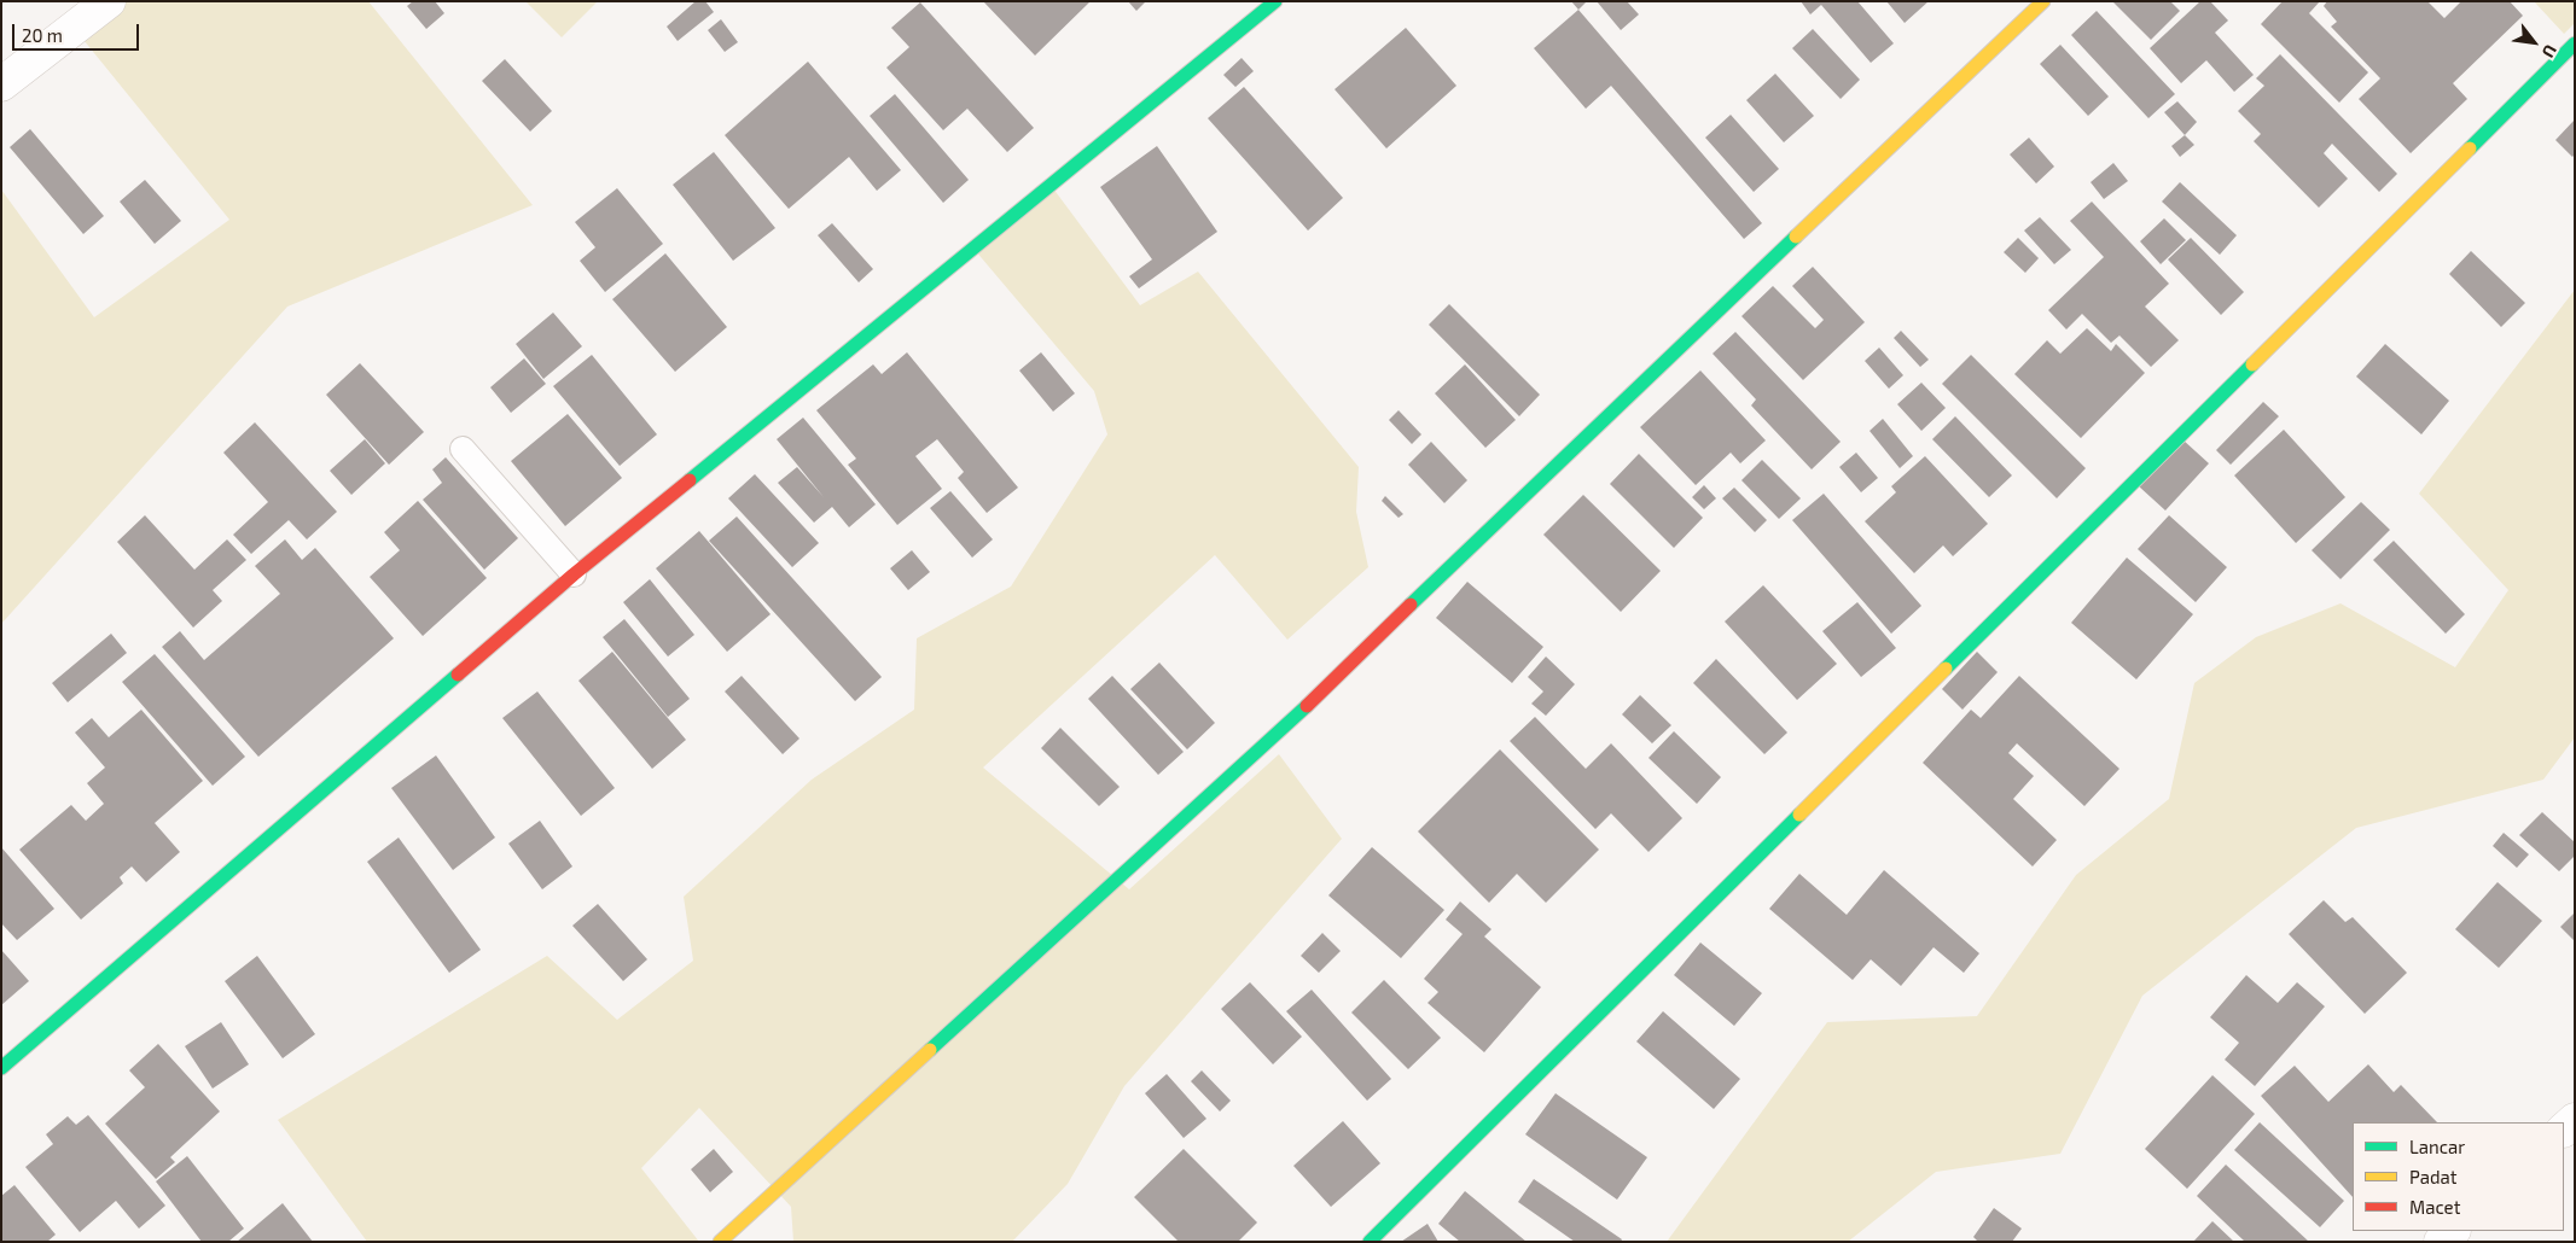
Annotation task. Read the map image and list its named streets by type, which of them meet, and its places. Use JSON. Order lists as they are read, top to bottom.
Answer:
{
  "legend": ["Lancar", "Padat", "Macet"],
  "scale_bar": "20 m",
  "north": "bottom right"
}
